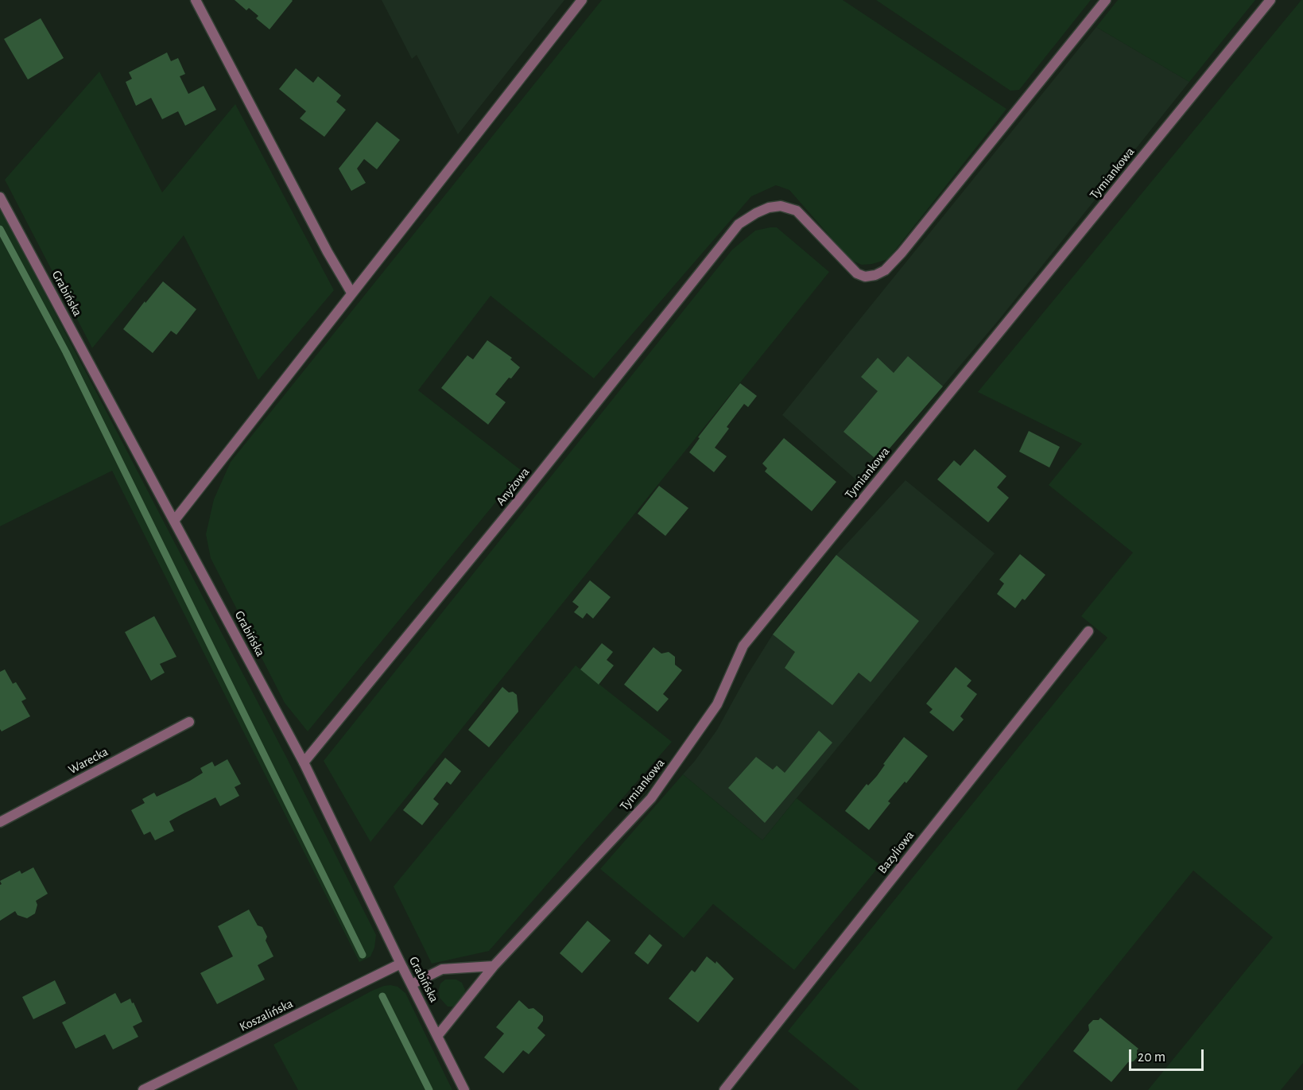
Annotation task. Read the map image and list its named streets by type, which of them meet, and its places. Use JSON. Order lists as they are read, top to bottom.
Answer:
{
  "streets": {
    "street": [
      "Tymiankowa",
      "Grabińska",
      "Anyżowa",
      "Warecka",
      "Bazyliowa",
      "Koszalińska"
    ]
  },
  "crossings": [
    ["Tymiankowa", "Grabińska"],
    ["Grabińska", "Anyżowa"],
    ["Grabińska", "Koszalińska"]
  ],
  "scale_bar": "20 m"
}
